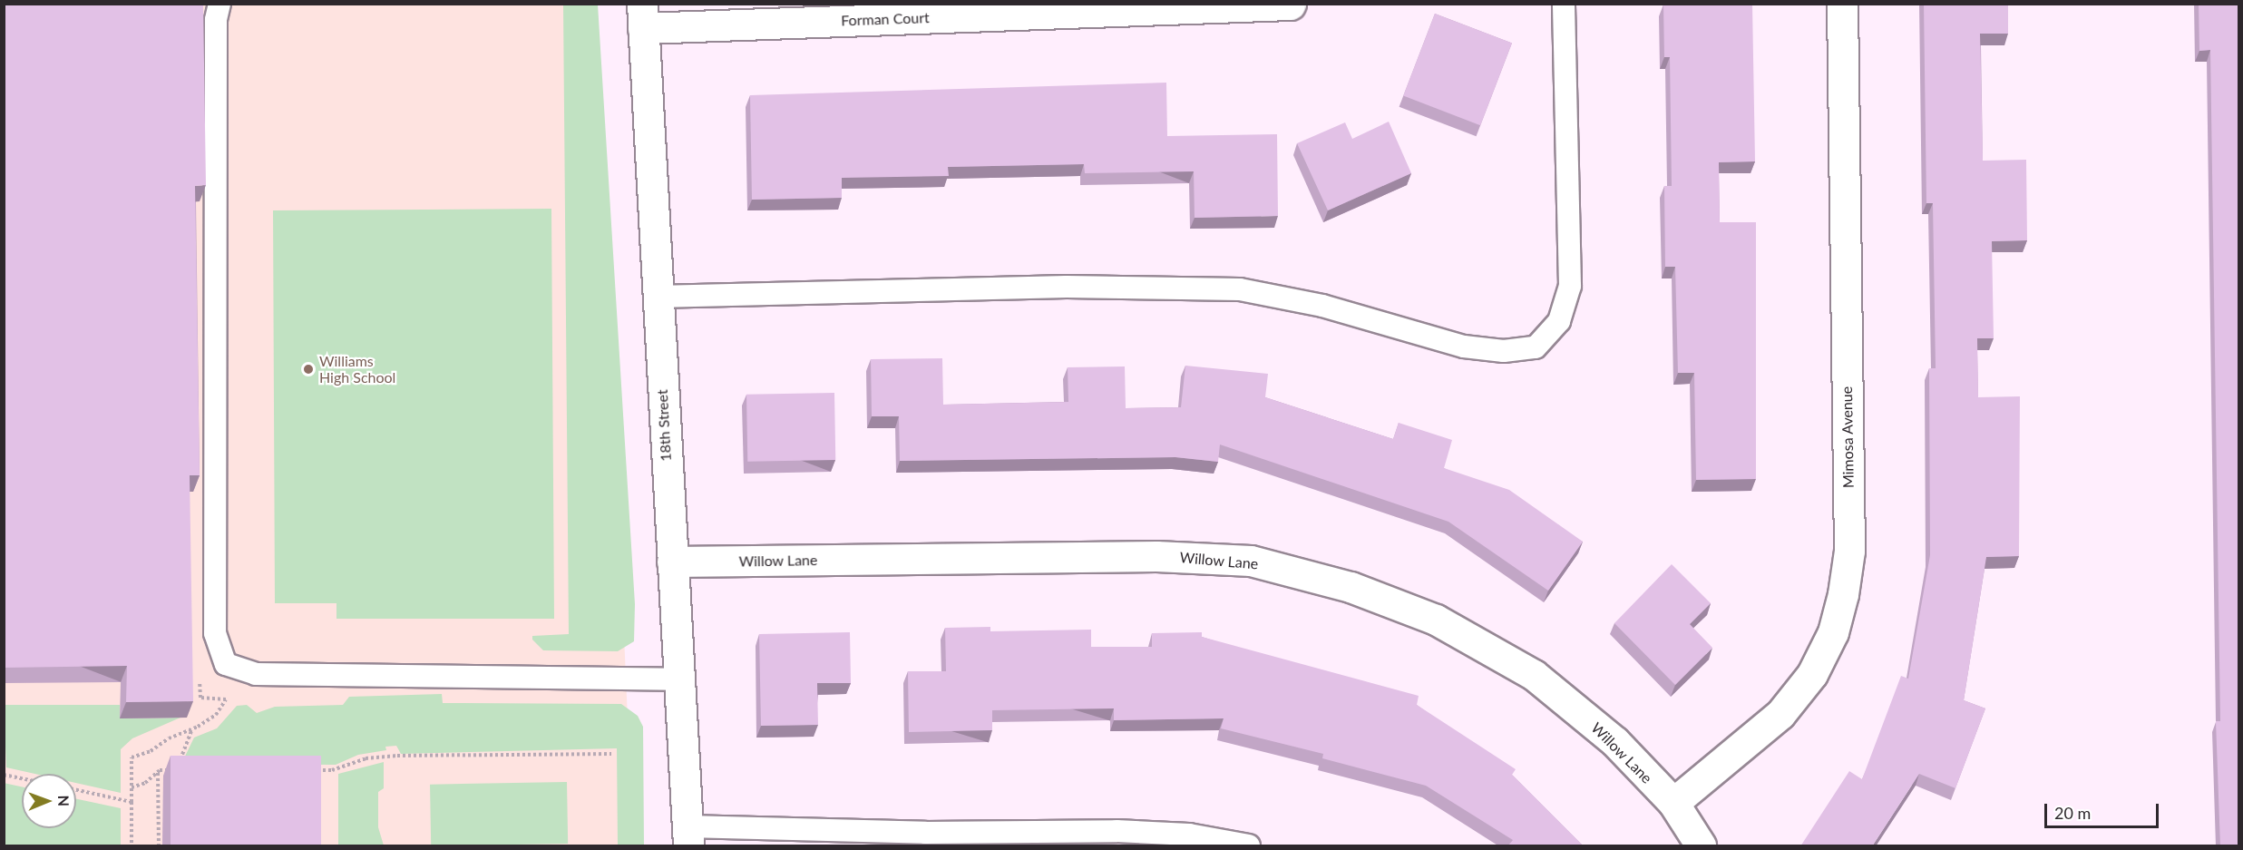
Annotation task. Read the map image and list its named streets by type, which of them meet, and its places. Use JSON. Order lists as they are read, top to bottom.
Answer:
{
  "streets": {
    "street": [
      "Forman Court",
      "18th Street",
      "Mimosa Avenue",
      "Willow Lane"
    ]
  },
  "crossings": [
    ["Forman Court", "18th Street"],
    ["18th Street", "Willow Lane"],
    ["Mimosa Avenue", "Willow Lane"]
  ],
  "places": ["Williams High School"],
  "scale_bar": "20 m",
  "north": "right"
}
